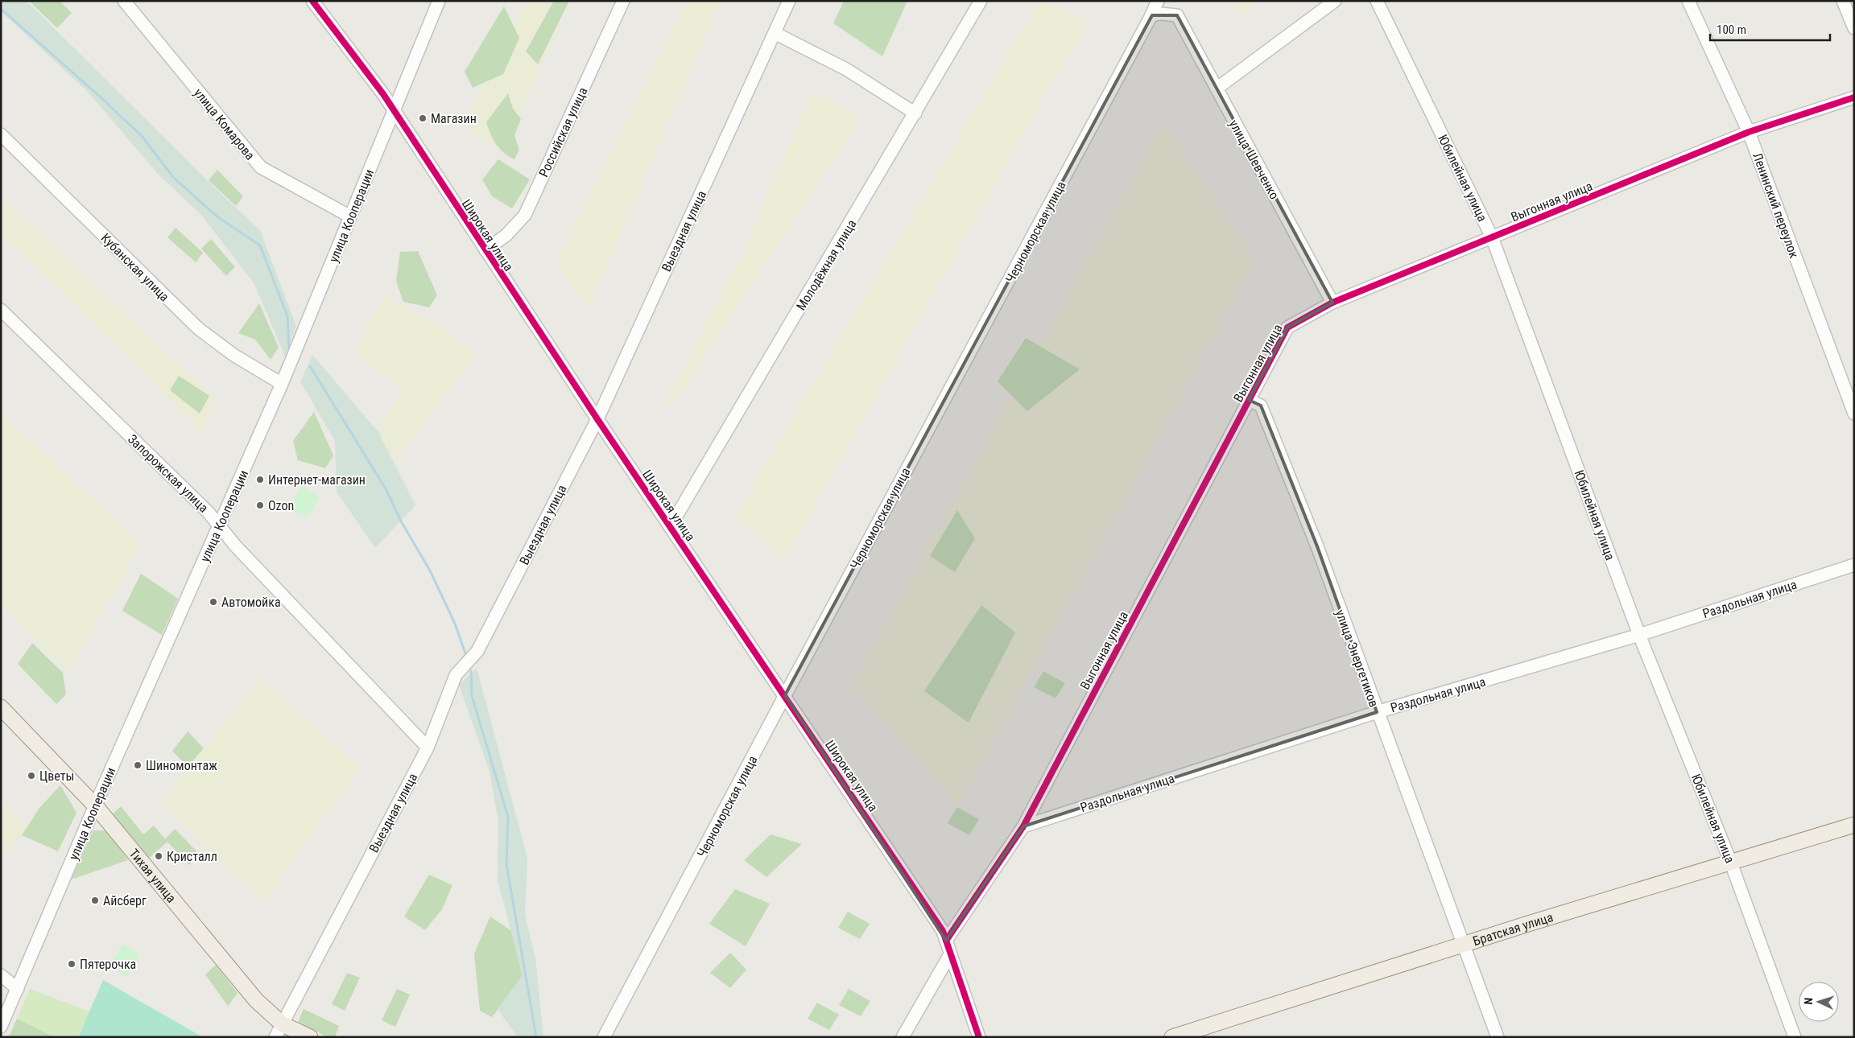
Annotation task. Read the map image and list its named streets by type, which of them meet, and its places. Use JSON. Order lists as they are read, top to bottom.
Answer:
{
  "streets": {
    "main road": ["Тихая улица", "Братская улица"],
    "street": [
      "улица Комарова",
      "Российская улица",
      "улица Шевченко",
      "Юбилейная улица",
      "Выгонная улица",
      "Ленинский переулок",
      "улица Кооперации",
      "Выездная улица",
      "Черноморская улица",
      "Широкая улица",
      "Молодёжная улица",
      "Кубанская улица",
      "Запорожская улица",
      "Раздольная улица",
      "улица Энергетиков"
    ]
  },
  "crossings": [
    ["улица Комарова", "улица Кооперации"],
    ["Российская улица", "Широкая улица"],
    ["улица Шевченко", "Выгонная улица"],
    ["Юбилейная улица", "Выгонная улица"],
    ["Юбилейная улица", "Раздольная улица"],
    ["Юбилейная улица", "Братская улица"],
    ["Выгонная улица", "Ленинский переулок"],
    ["Выгонная улица", "Широкая улица"],
    ["Выгонная улица", "Раздольная улица"],
    ["Выгонная улица", "улица Энергетиков"],
    ["улица Кооперации", "Широкая улица"],
    ["улица Кооперации", "Кубанская улица"],
    ["улица Кооперации", "Запорожская улица"],
    ["улица Кооперации", "Тихая улица"],
    ["Выездная улица", "Широкая улица"],
    ["Выездная улица", "Запорожская улица"],
    ["Выездная улица", "Тихая улица"],
    ["Черноморская улица", "Широкая улица"],
    ["Широкая улица", "Молодёжная улица"],
    ["Раздольная улица", "улица Энергетиков"],
    ["улица Энергетиков", "Братская улица"]
  ],
  "places": [
    "Магазин",
    "Интернет-магазин",
    "Ozon",
    "Автомойка",
    "Шиномонтаж",
    "Цветы",
    "Кристалл",
    "Айсберг",
    "Пятерочка"
  ],
  "scale_bar": "100 m",
  "north": "left"
}
